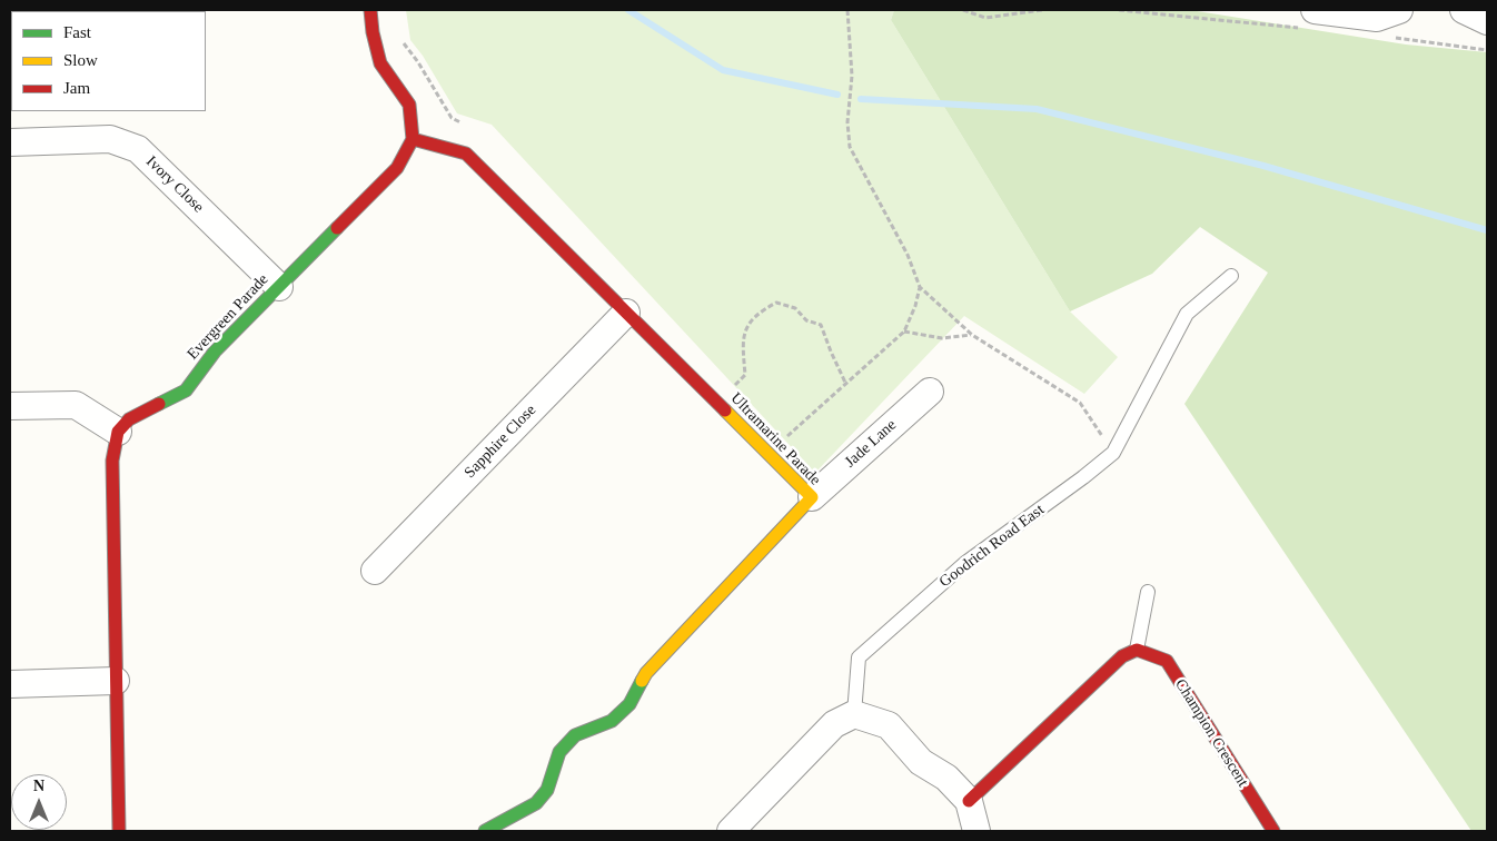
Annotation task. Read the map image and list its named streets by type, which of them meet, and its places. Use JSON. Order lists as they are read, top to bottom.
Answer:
{
  "streets": {
    "street": [
      "Ivory Close",
      "Evergreen Parade",
      "Ultramarine Parade",
      "Sapphire Close",
      "Jade Lane",
      "Champion Crescent"
    ],
    "lane": ["Goodrich Road East"]
  },
  "crossings": [
    ["Ivory Close", "Evergreen Parade"],
    ["Evergreen Parade", "Ultramarine Parade"],
    ["Ultramarine Parade", "Sapphire Close"],
    ["Ultramarine Parade", "Jade Lane"]
  ],
  "legend": ["Fast", "Slow", "Jam"],
  "north": "top"
}
